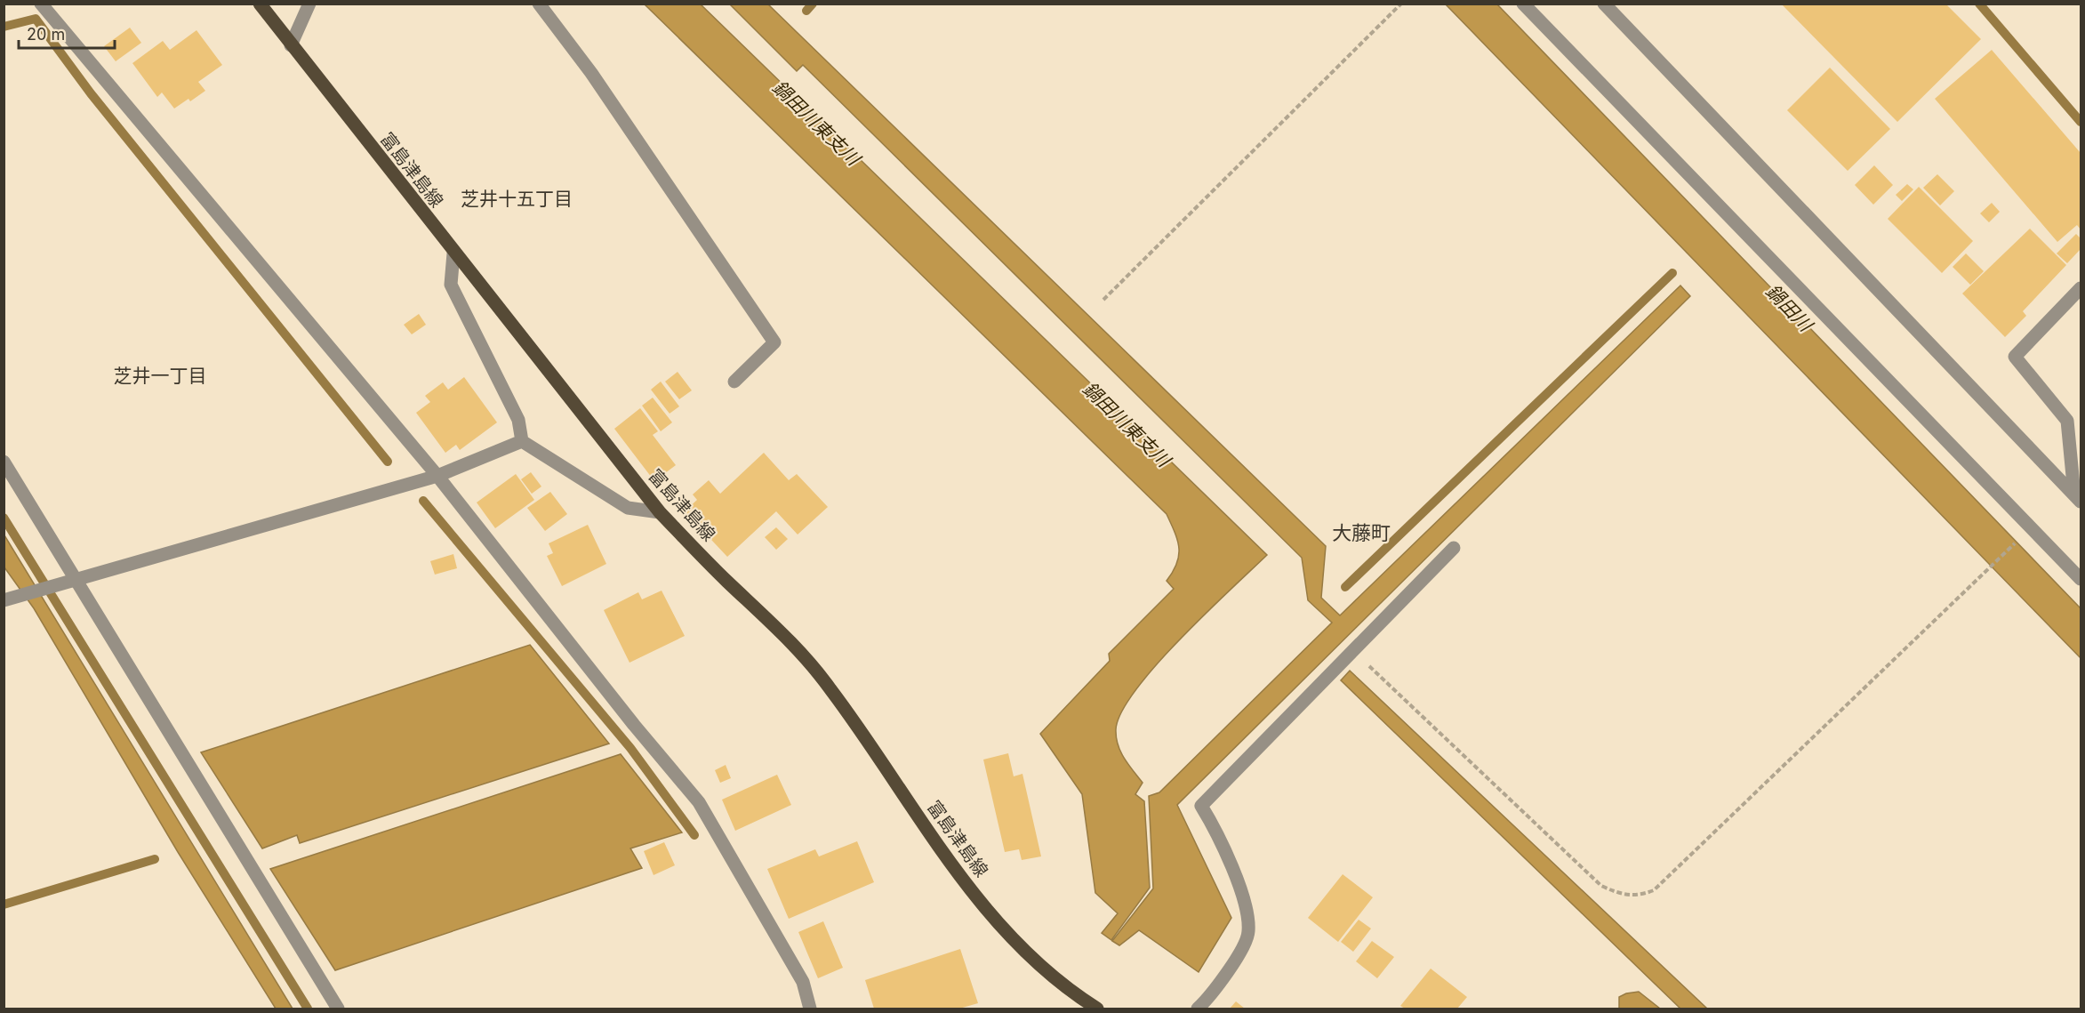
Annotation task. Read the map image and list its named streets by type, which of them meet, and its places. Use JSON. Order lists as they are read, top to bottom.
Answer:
{
  "streets": {
    "main road": ["富島津島線"]
  },
  "districts": ["芝井十五丁目", "芝井一丁目", "大藤町"],
  "water": ["鍋田川東支川", "鍋田川"],
  "scale_bar": "20 m"
}
